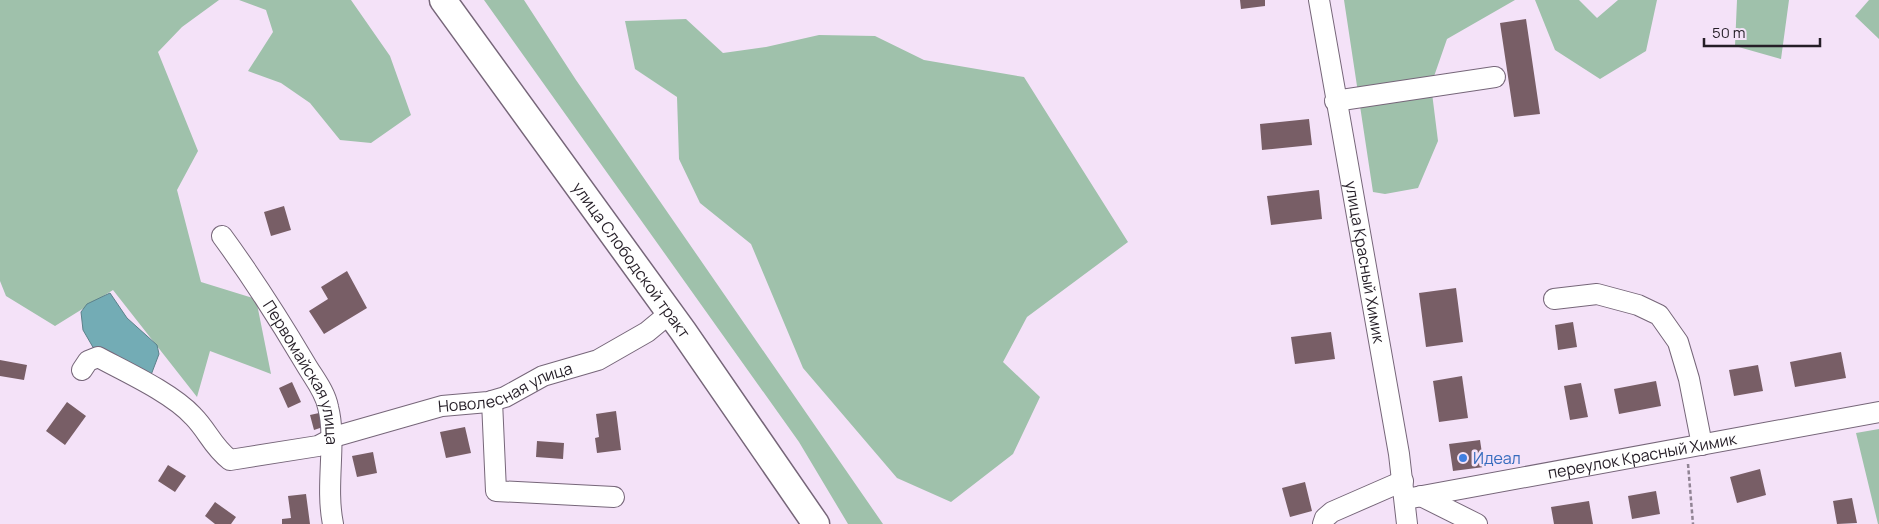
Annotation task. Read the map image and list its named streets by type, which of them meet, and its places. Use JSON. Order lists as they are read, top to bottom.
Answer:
{
  "streets": {
    "main road": ["улица Слободской тракт"],
    "street": [
      "улица Красный Химик",
      "Первомайская улица",
      "Новолесная улица",
      "переулок Красный Химик"
    ]
  },
  "crossings": [
    ["улица Слободской тракт", "Новолесная улица"],
    ["улица Красный Химик", "переулок Красный Химик"],
    ["Первомайская улица", "Новолесная улица"]
  ],
  "places": ["Идеал"],
  "scale_bar": "50 m"
}
